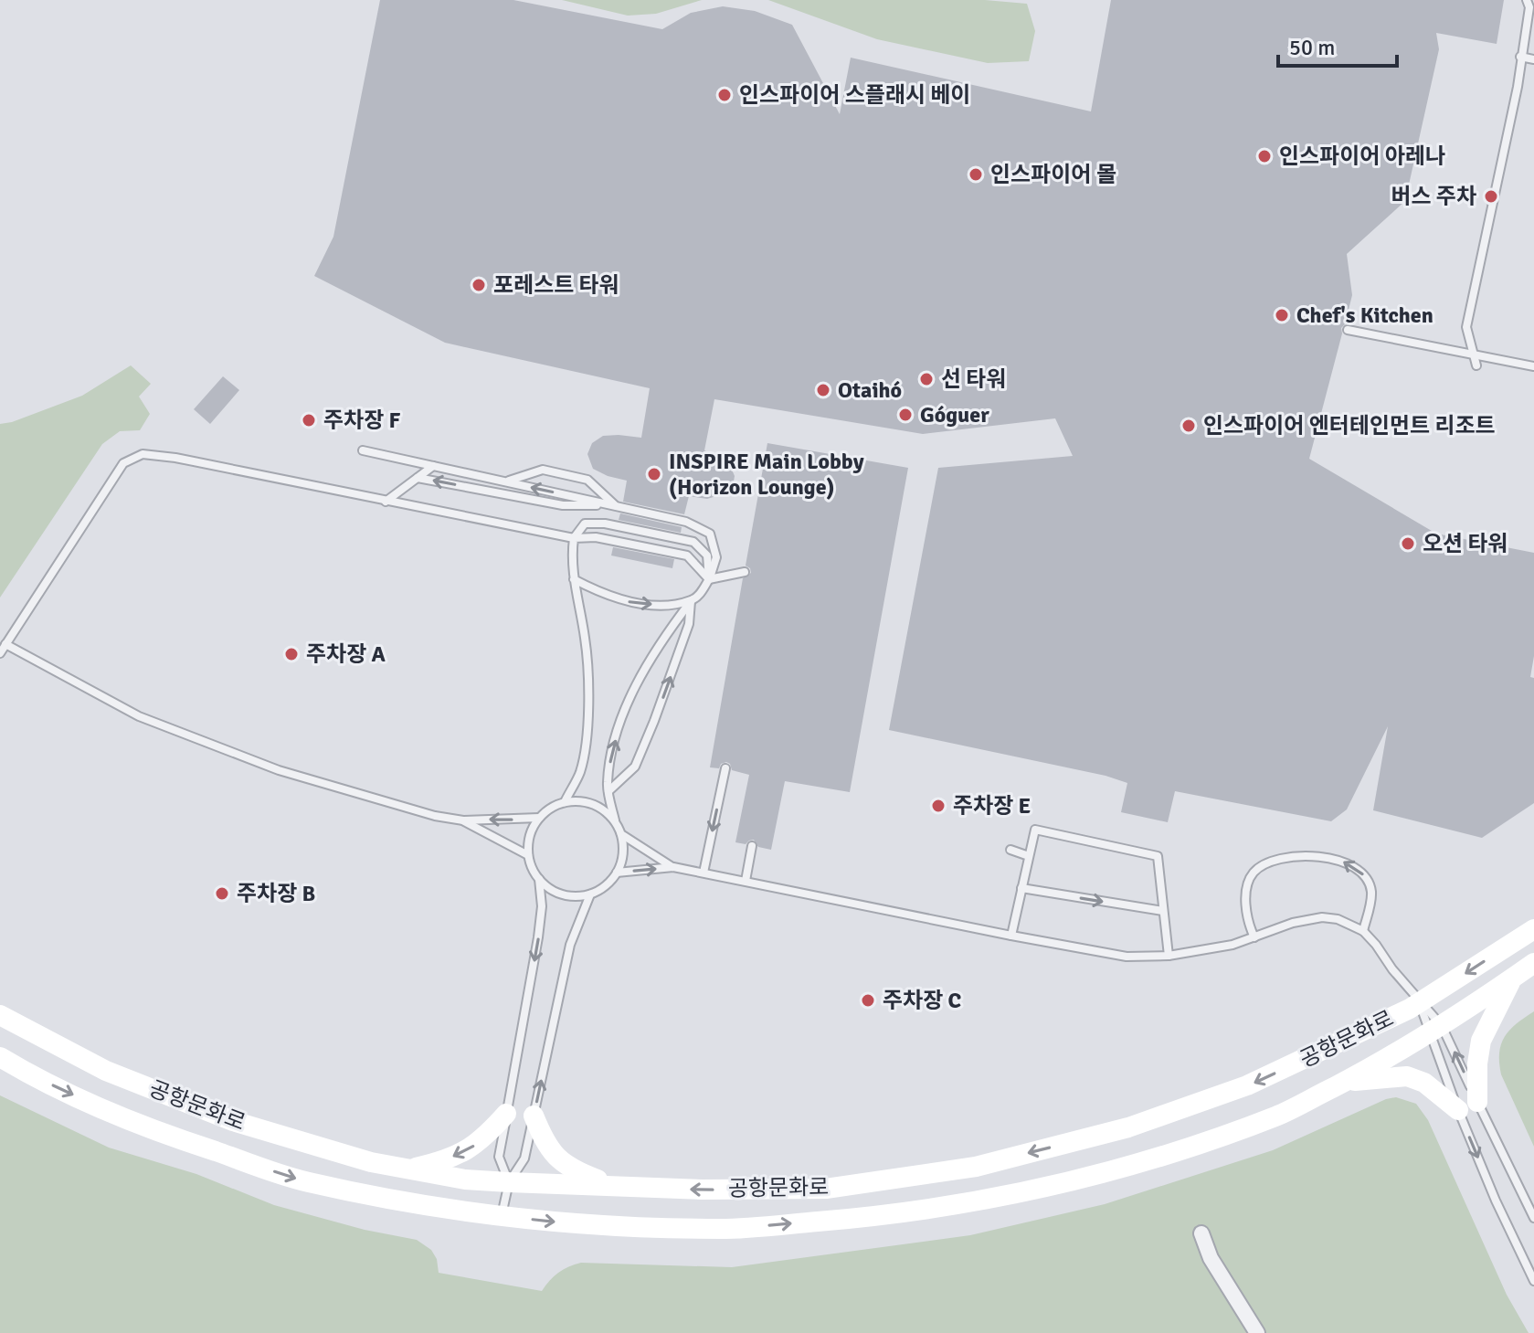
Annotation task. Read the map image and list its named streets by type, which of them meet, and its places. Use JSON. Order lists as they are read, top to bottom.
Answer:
{
  "streets": {
    "street": ["공항문화로"]
  },
  "places": [
    "인스파이어 스플래시 베이",
    "인스파이어 아레나",
    "인스파이어 몰",
    "버스 주차",
    "포레스트 타워",
    "Chef's Kitchen",
    "선 타워",
    "Otaihó",
    "Góguer",
    "주차장 F",
    "인스파이어 엔터테인먼트 리조트",
    "INSPIRE Main Lobby (Horizon Lounge)",
    "오션 타워",
    "주차장 A",
    "주차장 E",
    "주차장 B",
    "주차장 C"
  ],
  "scale_bar": "50 m"
}
